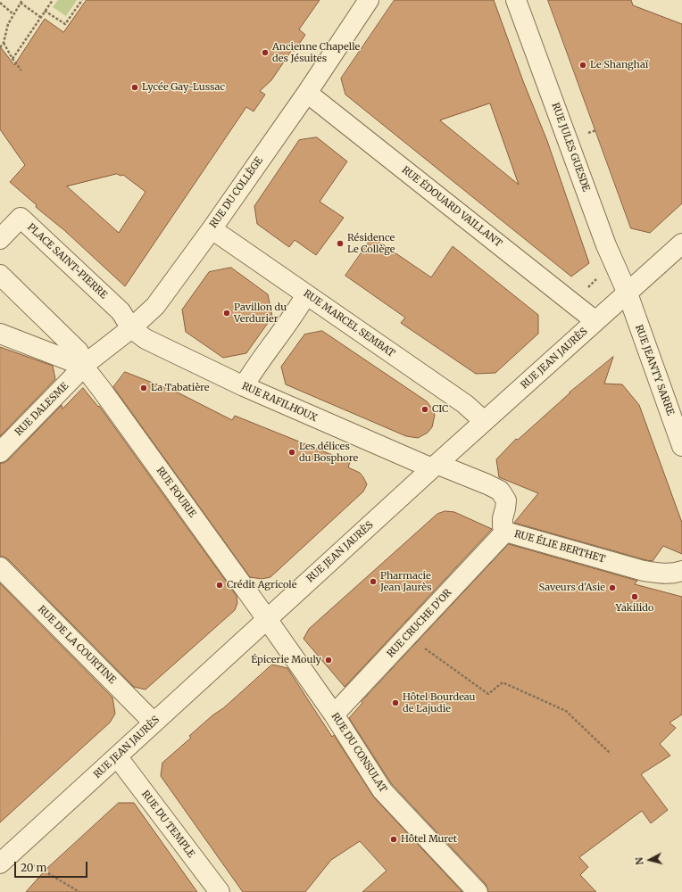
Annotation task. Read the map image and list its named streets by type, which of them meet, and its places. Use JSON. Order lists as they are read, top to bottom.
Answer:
{
  "streets": {
    "street": [
      "RUE JULES GUESDE",
      "RUE DU COLLÈGE",
      "RUE ÉDOUARD VAILLANT",
      "PLACE SAINT-PIERRE",
      "RUE MARCEL SEMBAT",
      "RUE JEAN JAURÈS",
      "RUE JEANTY SARRE",
      "RUE RAFILHOUX",
      "RUE DALESME",
      "RUE FOURIE",
      "RUE ÉLIE BERTHET",
      "RUE CRUCHE D'OR",
      "RUE DE LA COURTINE",
      "RUE DU CONSULAT",
      "RUE DU TEMPLE"
    ]
  },
  "crossings": [
    ["RUE JULES GUESDE", "RUE JEAN JAURÈS"],
    ["RUE JULES GUESDE", "RUE JEANTY SARRE"],
    ["RUE DU COLLÈGE", "RUE ÉDOUARD VAILLANT"],
    ["RUE DU COLLÈGE", "PLACE SAINT-PIERRE"],
    ["RUE DU COLLÈGE", "RUE MARCEL SEMBAT"],
    ["RUE DU COLLÈGE", "RUE RAFILHOUX"],
    ["RUE DU COLLÈGE", "RUE DALESME"],
    ["RUE DU COLLÈGE", "RUE FOURIE"],
    ["RUE ÉDOUARD VAILLANT", "RUE JEAN JAURÈS"],
    ["PLACE SAINT-PIERRE", "RUE RAFILHOUX"],
    ["RUE MARCEL SEMBAT", "RUE JEAN JAURÈS"],
    ["RUE JEAN JAURÈS", "RUE JEANTY SARRE"],
    ["RUE JEAN JAURÈS", "RUE RAFILHOUX"],
    ["RUE JEAN JAURÈS", "RUE FOURIE"],
    ["RUE JEAN JAURÈS", "RUE ÉLIE BERTHET"],
    ["RUE JEAN JAURÈS", "RUE DE LA COURTINE"],
    ["RUE JEAN JAURÈS", "RUE DU CONSULAT"],
    ["RUE JEAN JAURÈS", "RUE DU TEMPLE"],
    ["RUE RAFILHOUX", "RUE ÉLIE BERTHET"],
    ["RUE DALESME", "RUE FOURIE"],
    ["RUE FOURIE", "RUE DU CONSULAT"],
    ["RUE ÉLIE BERTHET", "RUE CRUCHE D'OR"],
    ["RUE CRUCHE D'OR", "RUE DU CONSULAT"]
  ],
  "places": [
    "Ancienne Chapelle des Jésuites",
    "Le Shanghaï",
    "Lycée Gay-Lussac",
    "Résidence Le Collège",
    "Pavillon du Verdurier",
    "La Tabatière",
    "CIC",
    "Les délices du Bosphore",
    "Pharmacie Jean Jaurès",
    "Crédit Agricole",
    "Saveurs d'Asie",
    "Yakilido",
    "Épicerie Mouly",
    "Hôtel Bourdeau de Lajudie",
    "Hôtel Muret"
  ],
  "scale_bar": "20 m",
  "north": "left"
}
